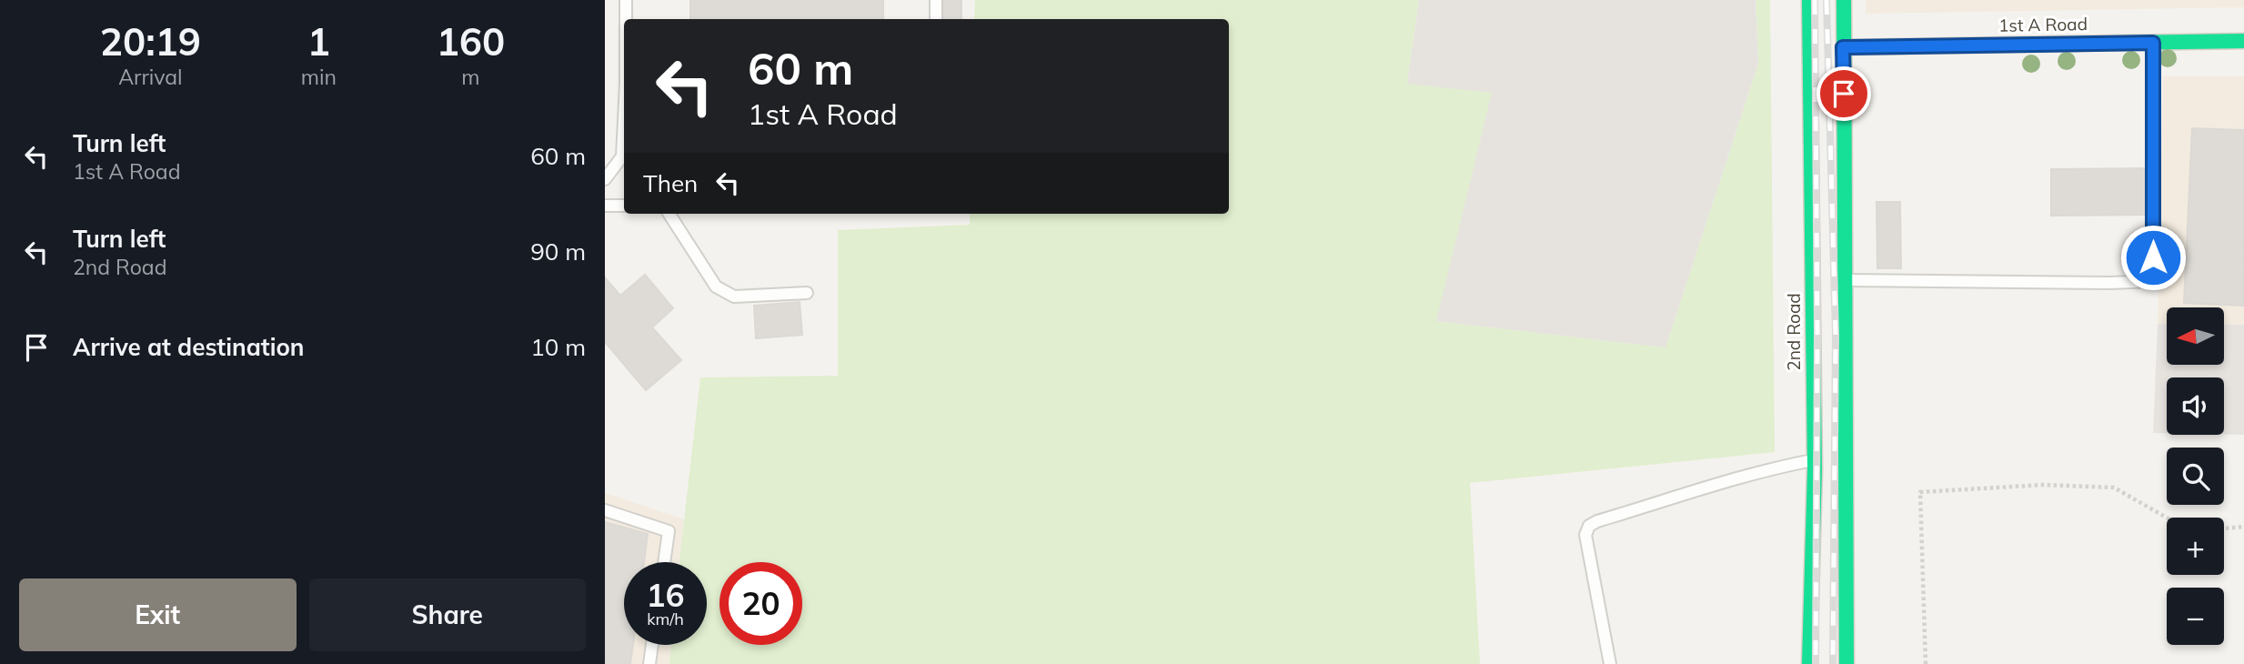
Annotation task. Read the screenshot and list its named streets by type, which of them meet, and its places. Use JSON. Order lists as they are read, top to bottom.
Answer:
{
  "streets": {
    "main road": ["1st A Road", "2nd Road"]
  },
  "north": "left",
  "page": {
    "eta": [
      "20:19",
      "Arrival",
      "1",
      "min",
      "160",
      "m"
    ],
    "turn": ["60 m", "1st A Road"],
    "list": [
      {
        "name": "Turn left",
        "note": "1st A Road",
        "value": "60 m"
      },
      {
        "name": "Turn left",
        "note": "2nd Road",
        "value": "90 m"
      },
      {
        "name": "Arrive at destination",
        "value": "10 m"
      }
    ],
    "then": "Then",
    "map_buttons": ["+", "−"],
    "speed": "16 km/h",
    "limit": "20",
    "buttons": ["Exit", "Share"]
  }
}
